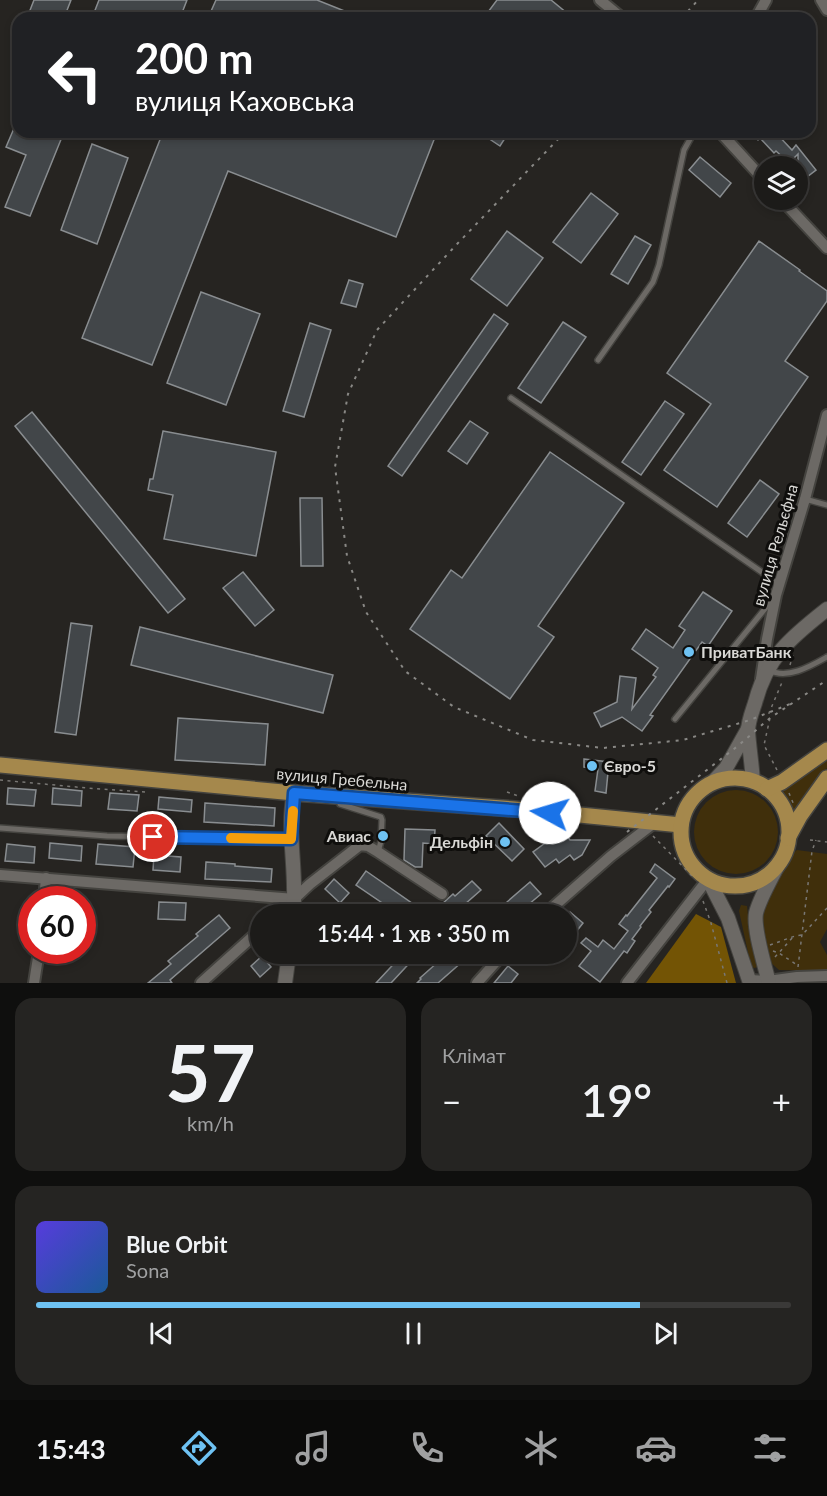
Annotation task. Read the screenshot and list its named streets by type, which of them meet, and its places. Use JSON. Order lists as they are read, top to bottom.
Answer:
{
  "streets": {
    "main road": ["вулиця Гребельна"],
    "street": ["вулиця Рельєфна"]
  },
  "places": [
    "ПриватБанк",
    "Євро-5",
    "Авиас",
    "Дельфін"
  ],
  "page": {
    "turn": ["200 m", "вулиця Каховська"],
    "limit": "60",
    "trip": "15:44 · 1 хв · 350 m",
    "tile": [
      ["57", "km/h"],
      "Клімат"
    ],
    "heat": ["−", "19°", "+"],
    "song": ["Blue Orbit", "Sona"],
    "tabs": "15:43"
  }
}
